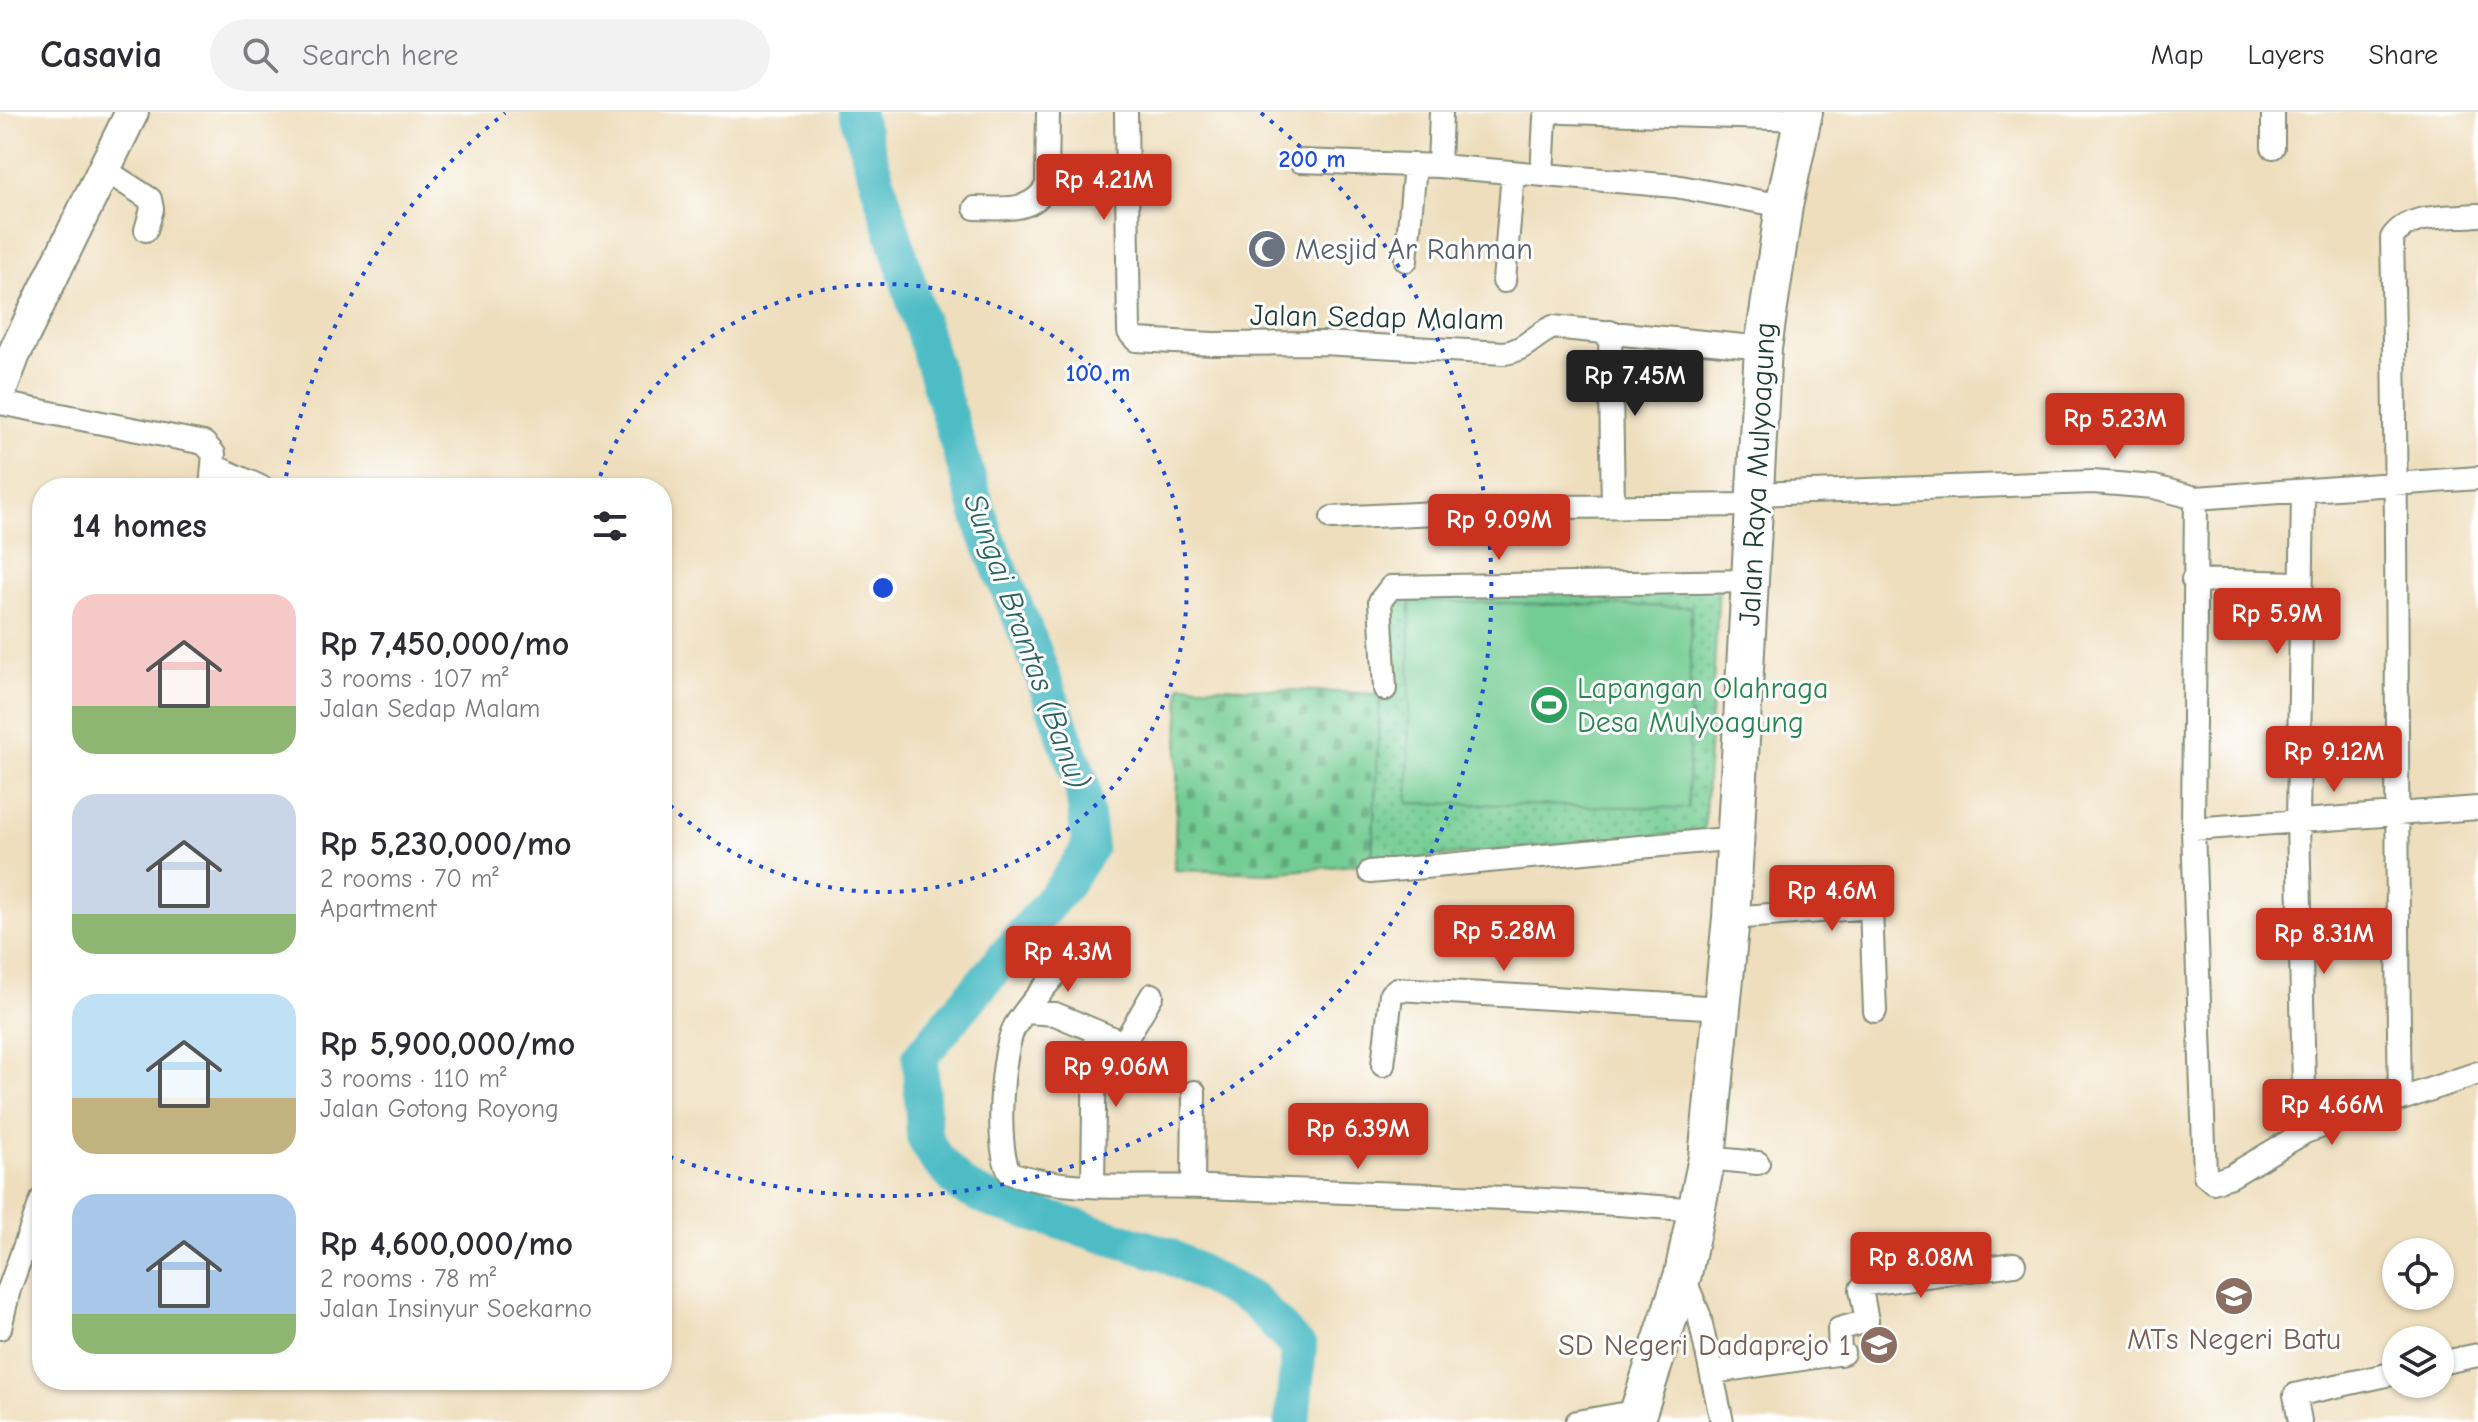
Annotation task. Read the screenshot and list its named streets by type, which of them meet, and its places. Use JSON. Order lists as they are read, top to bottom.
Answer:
{
  "streets": {
    "main road": ["Jalan Raya Mulyoagung"],
    "street": ["Jalan Sedap Malam"]
  },
  "crossings": [
    ["Jalan Sedap Malam", "Jalan Raya Mulyoagung"]
  ],
  "water": ["Sungai Brantas (Banu)"],
  "places": {
    "mosque": ["Mesjid Ar Rahman"],
    "sports": ["Lapangan Olahraga Desa Mulyoagung"],
    "school or university": ["MTs Negeri Batu", "SD Negeri Dadaprejo 1"]
  },
  "page": {
    "header": "Casavia",
    "search": "Search here",
    "nav": ["Map", "Layers", "Share"],
    "price": [
      "Rp 4.21M",
      "Rp 7.45M",
      "Rp 5.23M",
      "Rp 9.09M",
      "Rp 5.9M",
      "Rp 9.12M",
      "Rp 4.6M",
      "Rp 5.28M",
      "Rp 8.31M",
      "Rp 4.3M",
      "Rp 9.06M",
      "Rp 4.66M",
      "Rp 6.39M",
      "Rp 8.08M"
    ],
    "heading": "14 homes",
    "list": [
      {
        "name": "Rp 7,450,000/mo",
        "note": "3 rooms · 107 m² · Jalan Sedap Malam"
      },
      {
        "name": "Rp 5,230,000/mo",
        "note": "2 rooms · 70 m² · Apartment"
      },
      {
        "name": "Rp 5,900,000/mo",
        "note": "3 rooms · 110 m² · Jalan Gotong Royong"
      },
      {
        "name": "Rp 4,600,000/mo",
        "note": "2 rooms · 78 m² · Jalan Insinyur Soekarno"
      }
    ]
  },
  "rings": ["200 m", "100 m"]
}
